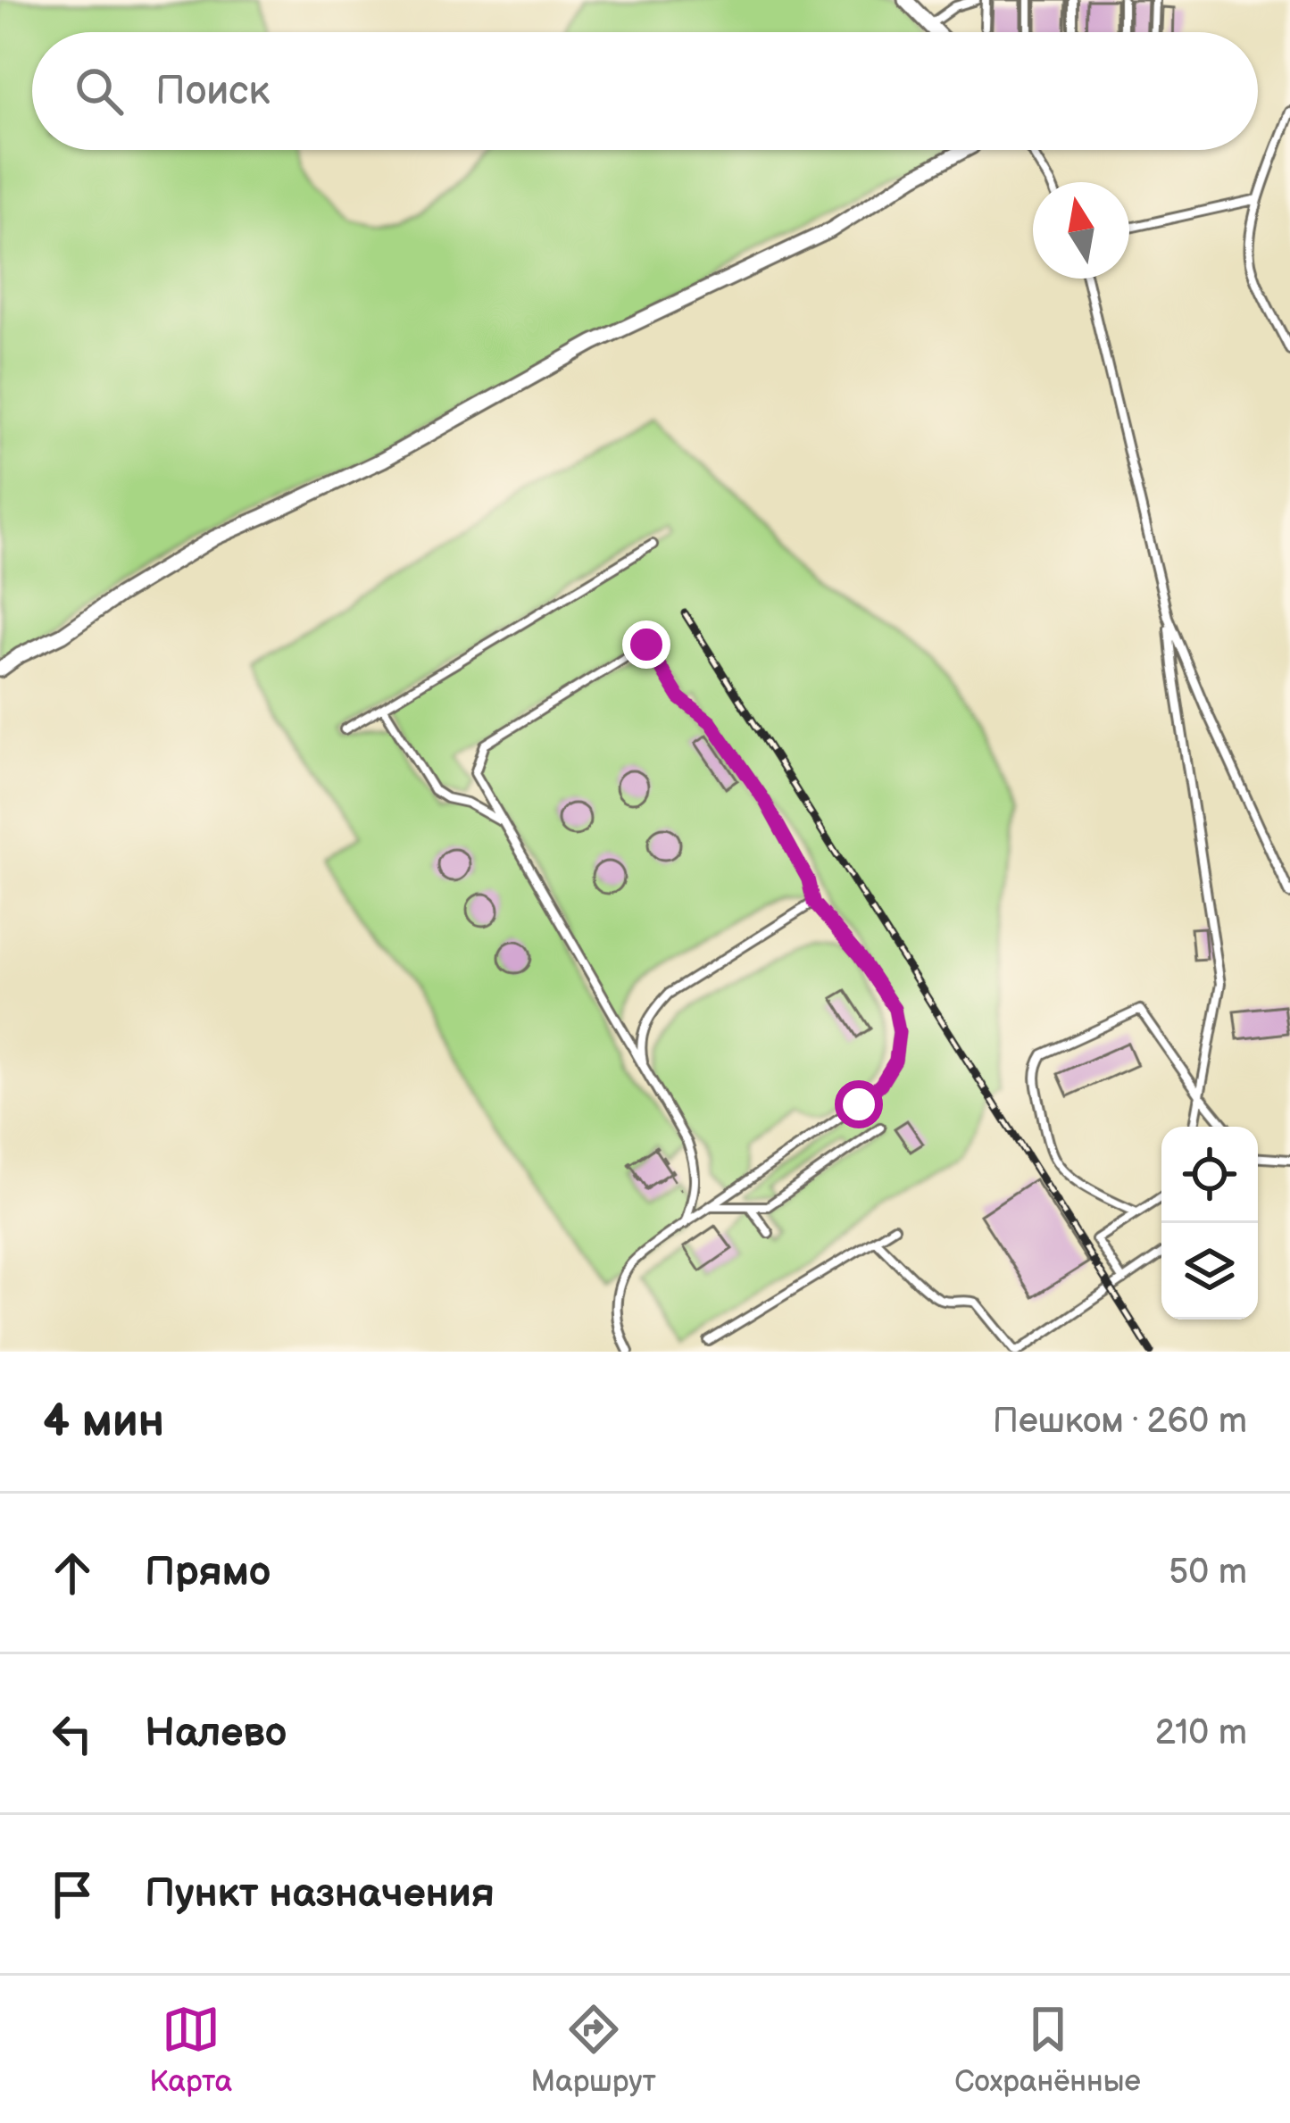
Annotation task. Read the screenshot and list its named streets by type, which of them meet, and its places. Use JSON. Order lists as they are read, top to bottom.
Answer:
{
  "north": "top",
  "page": {
    "search": "Поиск",
    "heading": ["4 мин", "Пешком · 260 m"],
    "list": [
      ["Прямо", "50 m"],
      ["Налево", "210 m"],
      "Пункт назначения"
    ],
    "nav": ["Карта", "Маршрут", "Сохранённые"]
  }
}
